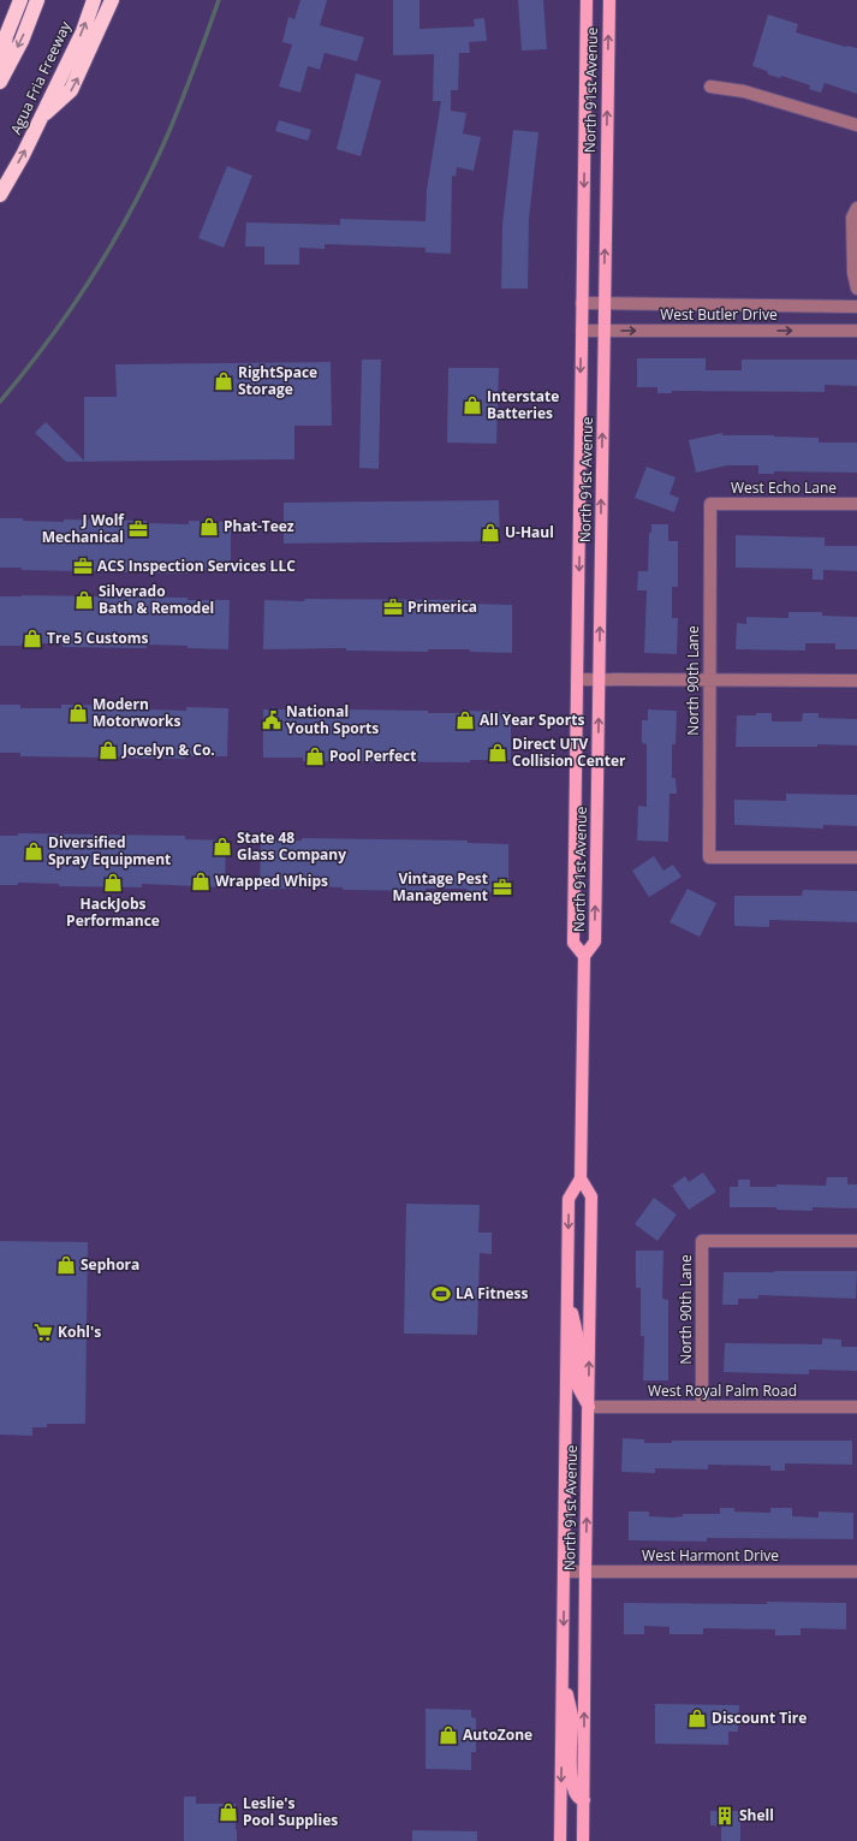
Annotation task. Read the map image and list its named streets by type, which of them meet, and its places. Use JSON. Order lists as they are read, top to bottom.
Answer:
{
  "streets": {
    "highway": ["Agua Fria Freeway"],
    "main road": ["North 91st Avenue"],
    "street": [
      "West Butler Drive",
      "West Echo Lane",
      "North 90th Lane",
      "West Royal Palm Road",
      "West Harmont Drive"
    ]
  },
  "crossings": [
    ["North 91st Avenue", "West Butler Drive"],
    ["North 91st Avenue", "West Royal Palm Road"],
    ["North 91st Avenue", "West Harmont Drive"],
    ["West Echo Lane", "North 90th Lane"],
    ["North 90th Lane", "West Royal Palm Road"]
  ],
  "places": {
    "shop": [
      "RightSpace Storage",
      "Interstate Batteries",
      "Phat-Teez",
      "U-Haul",
      "Silverado Bath & Remodel",
      "Tre 5 Customs",
      "Modern Motorworks",
      "All Year Sports",
      "Jocelyn & Co.",
      "Direct UTV Collision Center",
      "Pool Perfect",
      "State 48 Glass Company",
      "Diversified Spray Equipment",
      "Wrapped Whips",
      "HackJobs Performance",
      "Sephora",
      "Discount Tire",
      "AutoZone",
      "Leslie's Pool Supplies"
    ],
    "office": [
      "J Wolf Mechanical",
      "ACS Inspection Services LLC",
      "Primerica",
      "Vintage Pest Management"
    ],
    "public building": ["National Youth Sports"],
    "sports": ["LA Fitness"],
    "supermarket": ["Kohl's"],
    "building": ["Shell"]
  }
}
